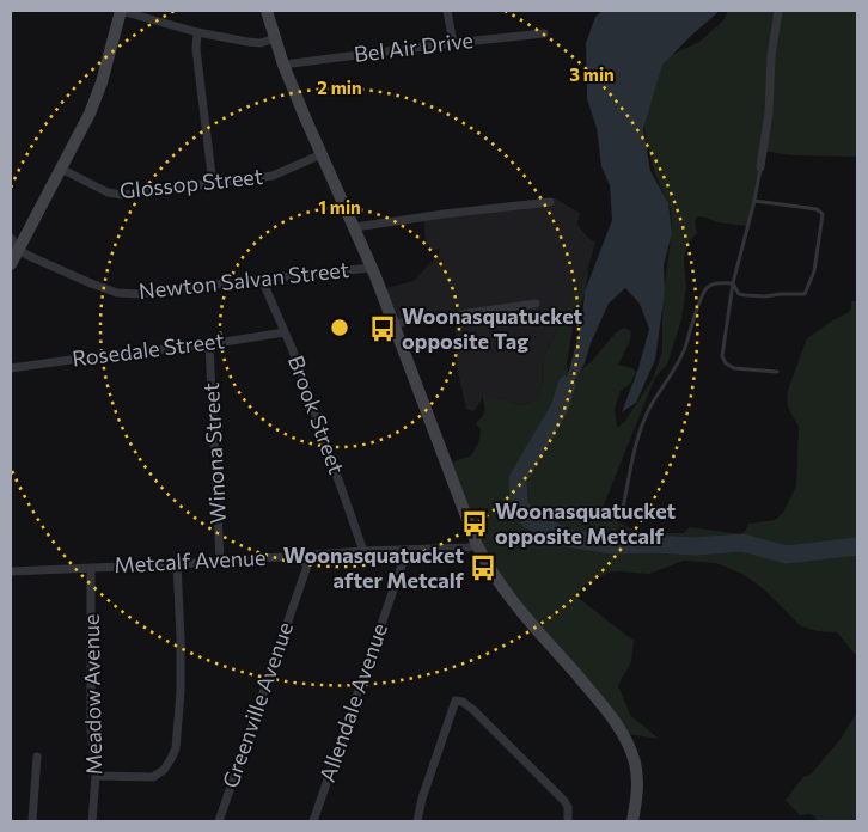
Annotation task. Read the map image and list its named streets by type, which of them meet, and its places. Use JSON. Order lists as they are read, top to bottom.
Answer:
{
  "streets": {
    "street": [
      "Bel Air Drive",
      "Glossop Street",
      "Newton Salvan Street",
      "Rosedale Street",
      "Brook Street",
      "Winona Street",
      "Metcalf Avenue",
      "Meadow Avenue",
      "Allendale Avenue",
      "Greenville Avenue"
    ]
  },
  "crossings": [
    ["Newton Salvan Street", "Brook Street"],
    ["Rosedale Street", "Brook Street"],
    ["Rosedale Street", "Winona Street"],
    ["Brook Street", "Metcalf Avenue"],
    ["Winona Street", "Metcalf Avenue"],
    ["Metcalf Avenue", "Meadow Avenue"],
    ["Metcalf Avenue", "Allendale Avenue"],
    ["Metcalf Avenue", "Greenville Avenue"]
  ],
  "places": {
    "bus stop": ["Woonasquatucket opposite Tag", "Woonasquatucket opposite Metcalf", "Woonasquatucket after Metcalf"]
  },
  "rings": ["3 min", "2 min", "1 min"]
}
